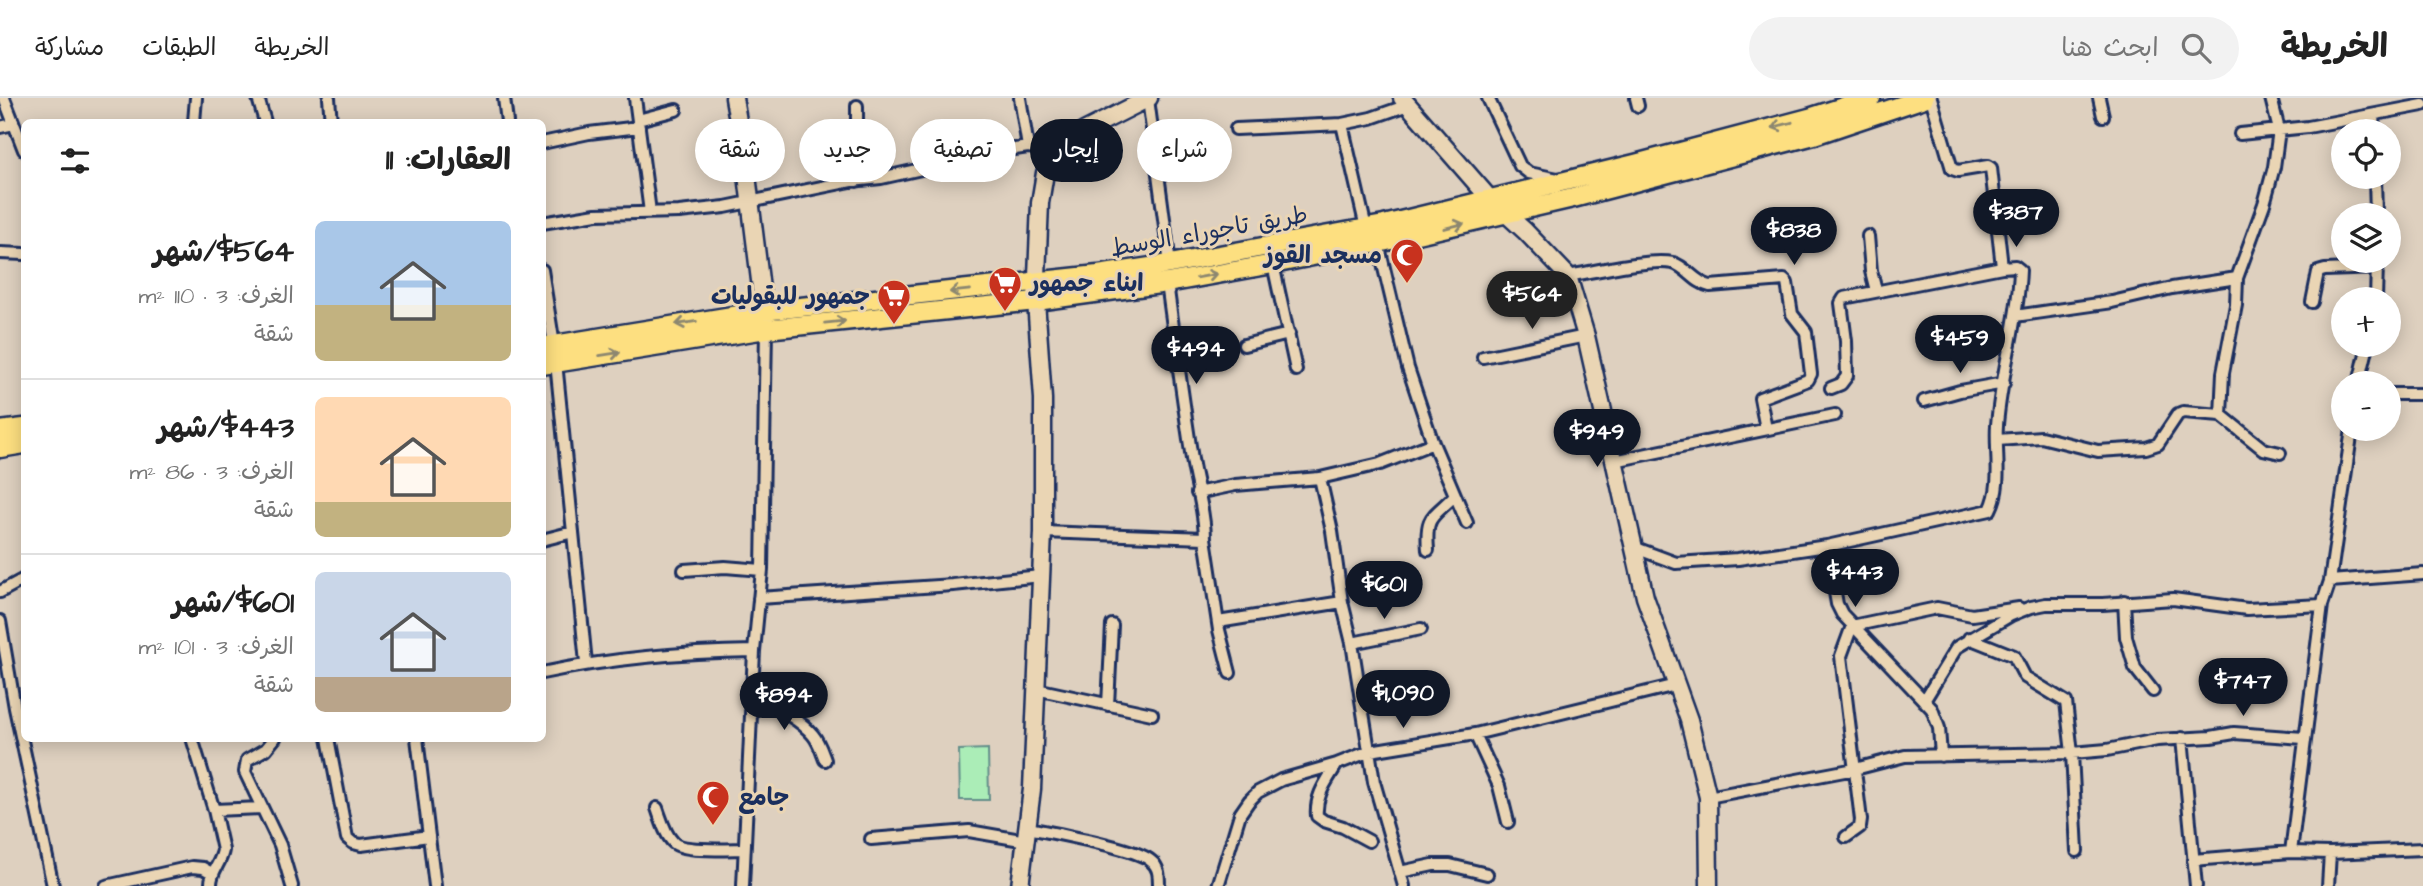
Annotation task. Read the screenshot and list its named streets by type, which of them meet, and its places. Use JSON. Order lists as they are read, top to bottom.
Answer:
{
  "streets": {
    "main road": ["طريق تاجوراء الوسط"]
  },
  "places": {
    "mosque": ["مسجد القوز", "جامع"],
    "supermarket": ["ابناء جمهور", "جمهور للبقوليات"]
  },
  "page": {
    "header": "الخريطة",
    "search": "ابحث هنا",
    "nav": ["الخريطة", "الطبقات", "مشاركة"],
    "map_buttons": ["+", "−"],
    "chip": [
      "شراء",
      "إيجار",
      "تصفية",
      "جديد",
      "شقة"
    ],
    "heading": "العقارات: 11",
    "price": [
      "$387",
      "$838",
      "$564",
      "$459",
      "$494",
      "$949",
      "$443",
      "$601",
      "$747",
      "$1,090",
      "$894"
    ],
    "list": [
      {
        "name": "$564/شهر",
        "note": "الغرف: 3 · 110 m² · شقة"
      },
      {
        "name": "$443/شهر",
        "note": "الغرف: 3 · 86 m² · شقة"
      },
      {
        "name": "$601/شهر",
        "note": "الغرف: 3 · 101 m² · شقة"
      }
    ]
  }
}
